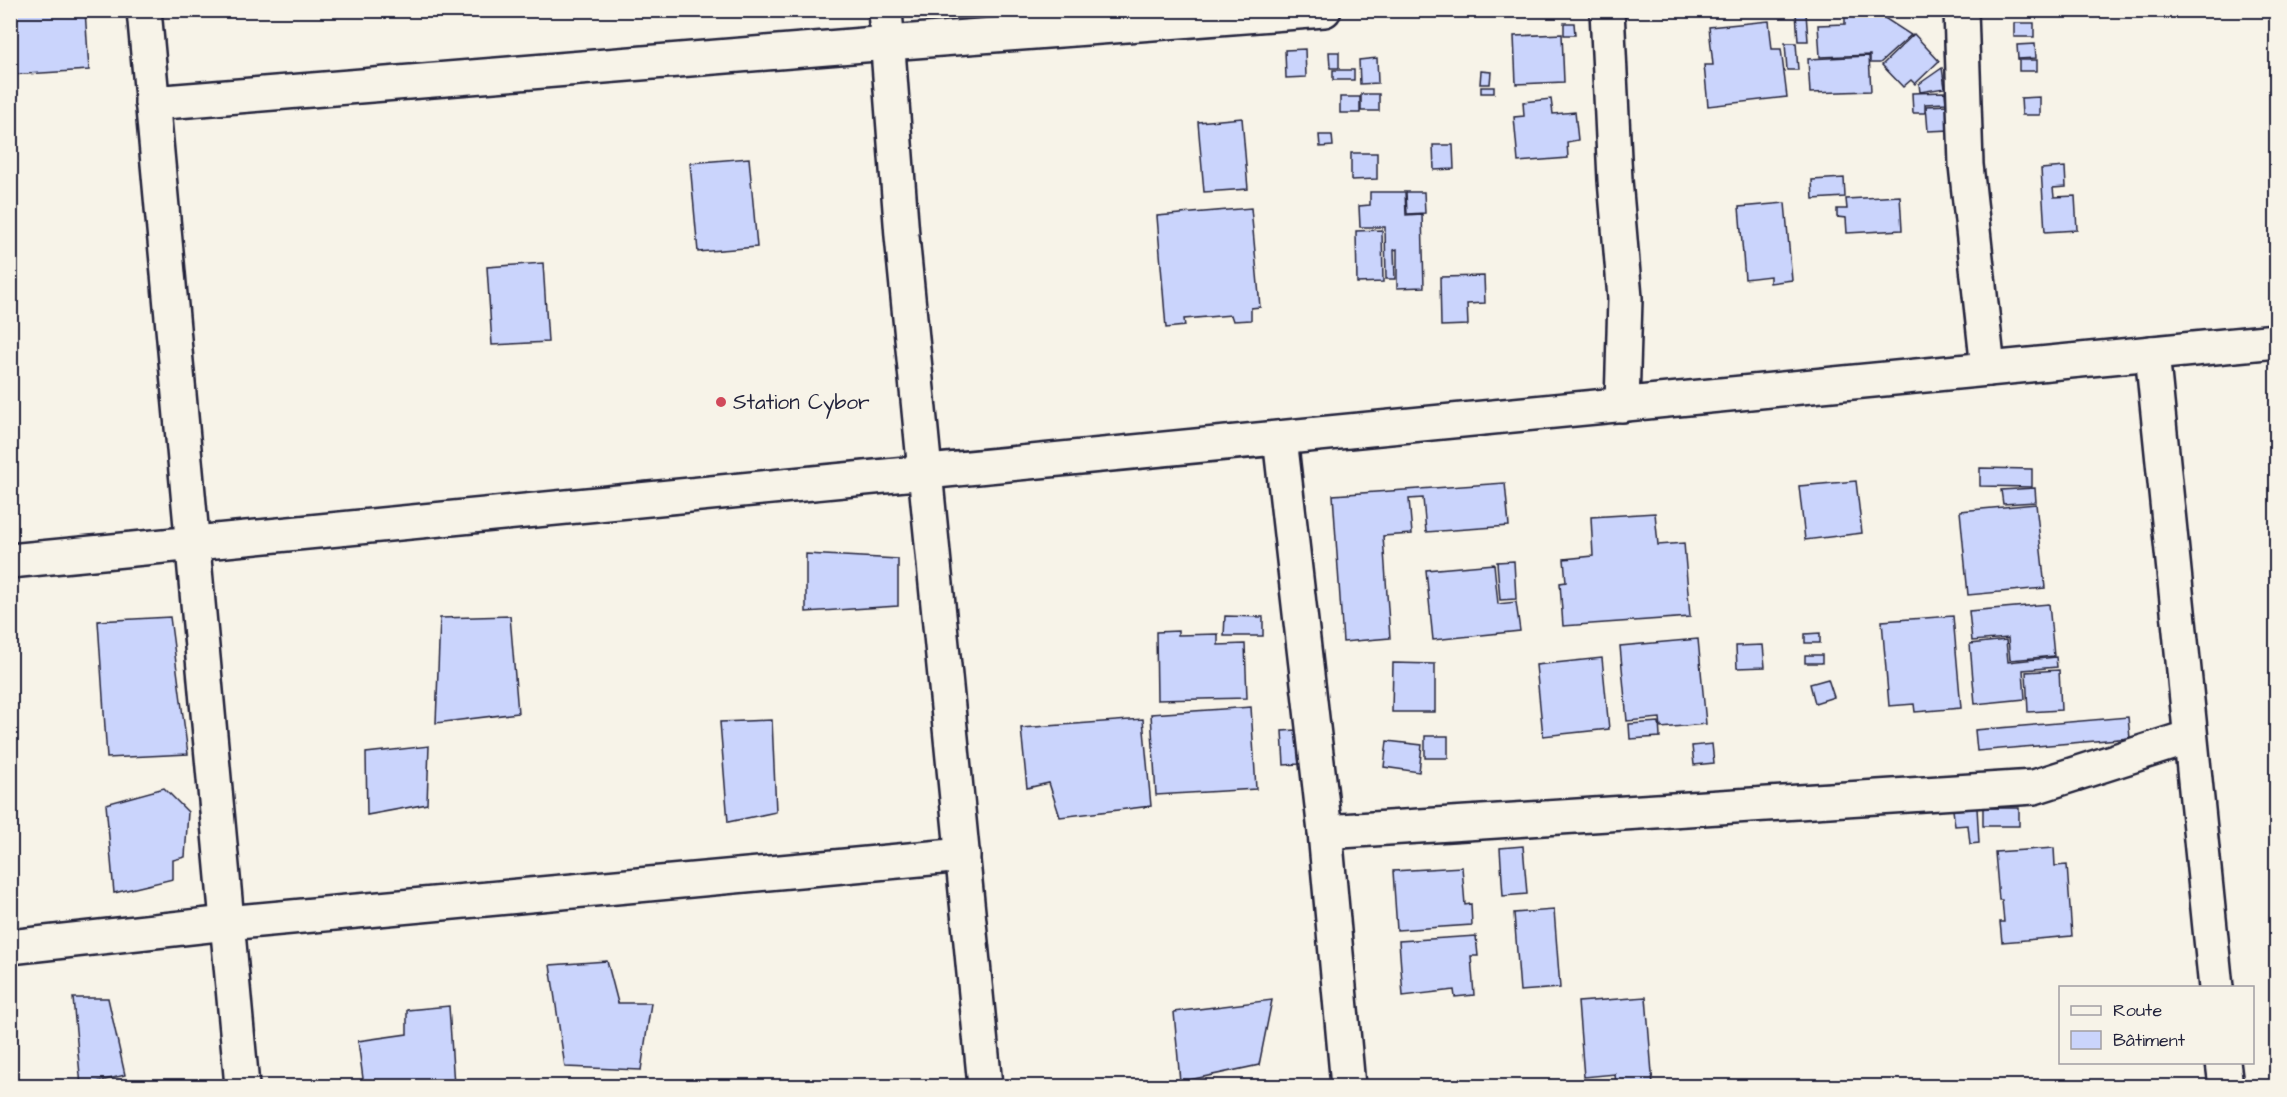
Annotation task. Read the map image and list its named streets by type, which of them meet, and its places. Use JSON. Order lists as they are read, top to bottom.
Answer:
{
  "places": ["Station Cybor"],
  "legend": ["Route", "Bâtiment"]
}
